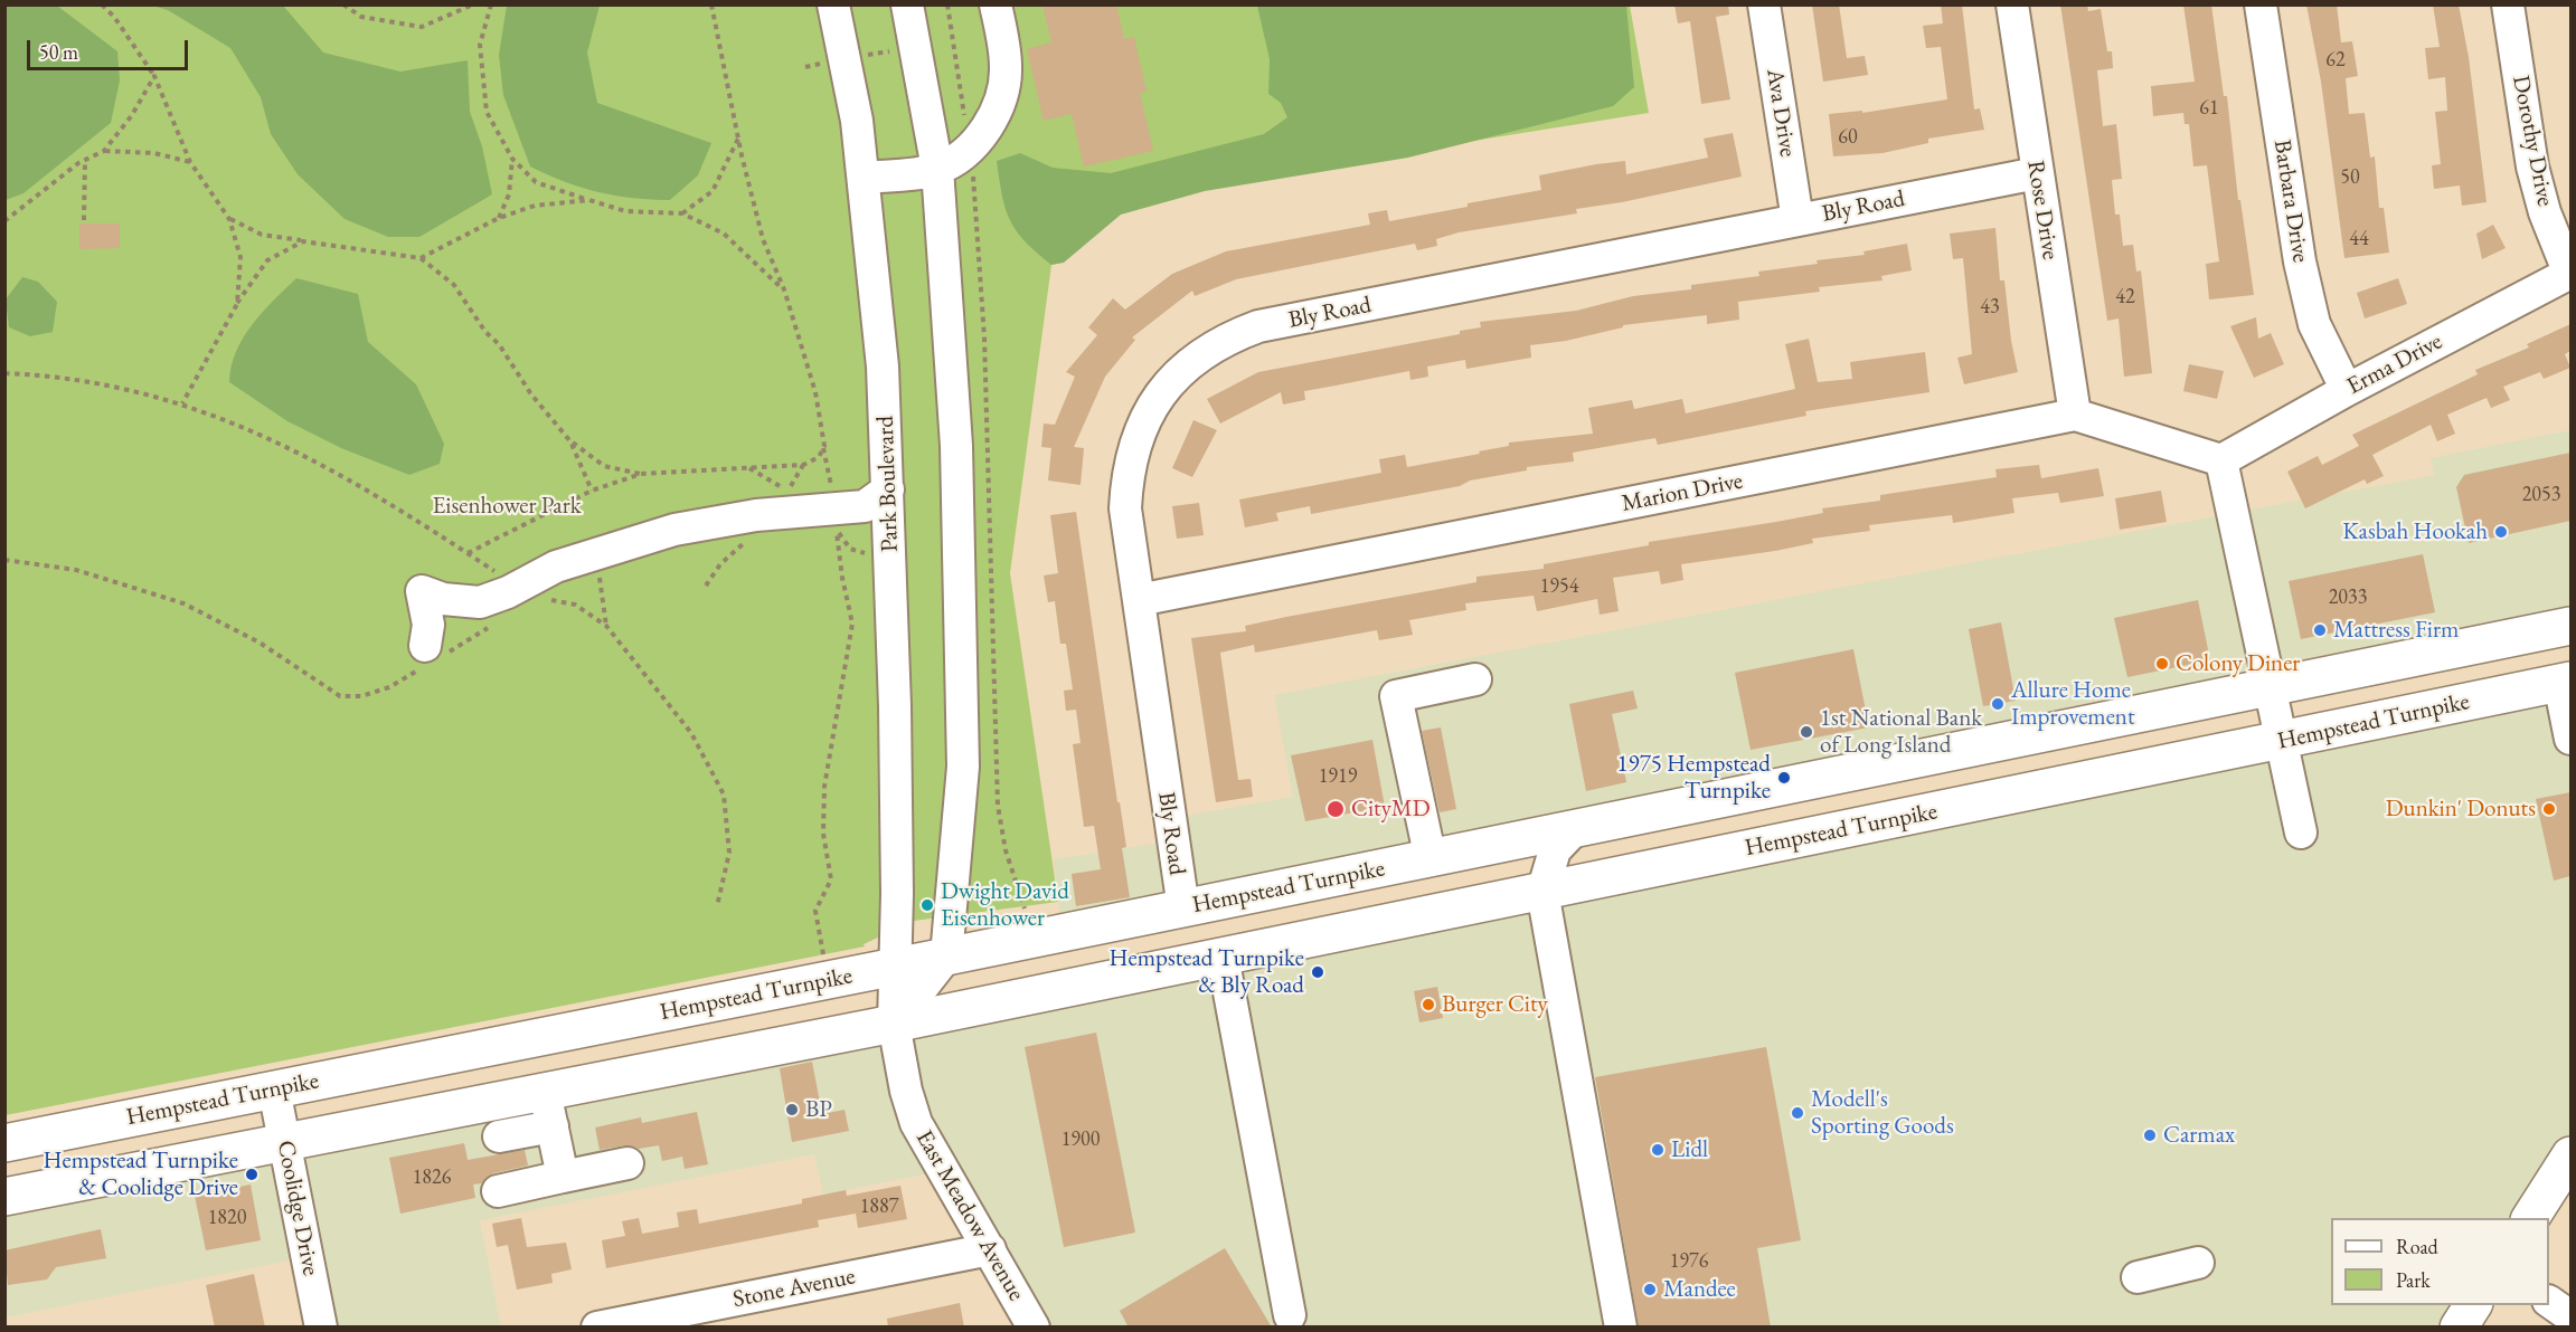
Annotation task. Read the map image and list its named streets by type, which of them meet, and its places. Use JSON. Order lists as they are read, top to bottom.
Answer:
{
  "streets": {
    "main road": ["Hempstead Turnpike"],
    "street": [
      "Ava Drive",
      "Dorothy Drive",
      "Barbara Drive",
      "Bly Road",
      "Rose Drive",
      "Erma Drive",
      "Park Boulevard",
      "Marion Drive",
      "Coolidge Drive",
      "East Meadow Avenue",
      "Stone Avenue"
    ]
  },
  "crossings": [
    ["Ava Drive", "Bly Road"],
    ["Dorothy Drive", "Erma Drive"],
    ["Barbara Drive", "Erma Drive"],
    ["Bly Road", "Rose Drive"],
    ["Bly Road", "Marion Drive"],
    ["Bly Road", "Hempstead Turnpike"],
    ["Rose Drive", "Marion Drive"],
    ["Erma Drive", "Marion Drive"],
    ["Park Boulevard", "Hempstead Turnpike"],
    ["Park Boulevard", "East Meadow Avenue"],
    ["Hempstead Turnpike", "Coolidge Drive"],
    ["Hempstead Turnpike", "East Meadow Avenue"],
    ["East Meadow Avenue", "Stone Avenue"]
  ],
  "parks": ["Eisenhower Park"],
  "places": [
    "Kasbah Hookah",
    "Mattress Firm",
    "Colony Diner",
    "Allure Home Improvement",
    "1st National Bank of Long Island",
    "1975 Hempstead Turnpike",
    "CityMD",
    "Dunkin' Donuts",
    "Dwight David Eisenhower",
    "Hempstead Turnpike & Bly Road",
    "Burger City",
    "BP",
    "Modell's Sporting Goods",
    "Carmax",
    "Lidl",
    "Hempstead Turnpike & Coolidge Drive",
    "Mandee"
  ],
  "house_numbers": [
    "62",
    "61",
    "60",
    "50",
    "44",
    "42",
    "43",
    "2053",
    "1954",
    "2033",
    "1919",
    "1900",
    "1826",
    "1887",
    "1820",
    "1976"
  ],
  "legend": ["Road", "Park"],
  "scale_bar": "50 m"
}
